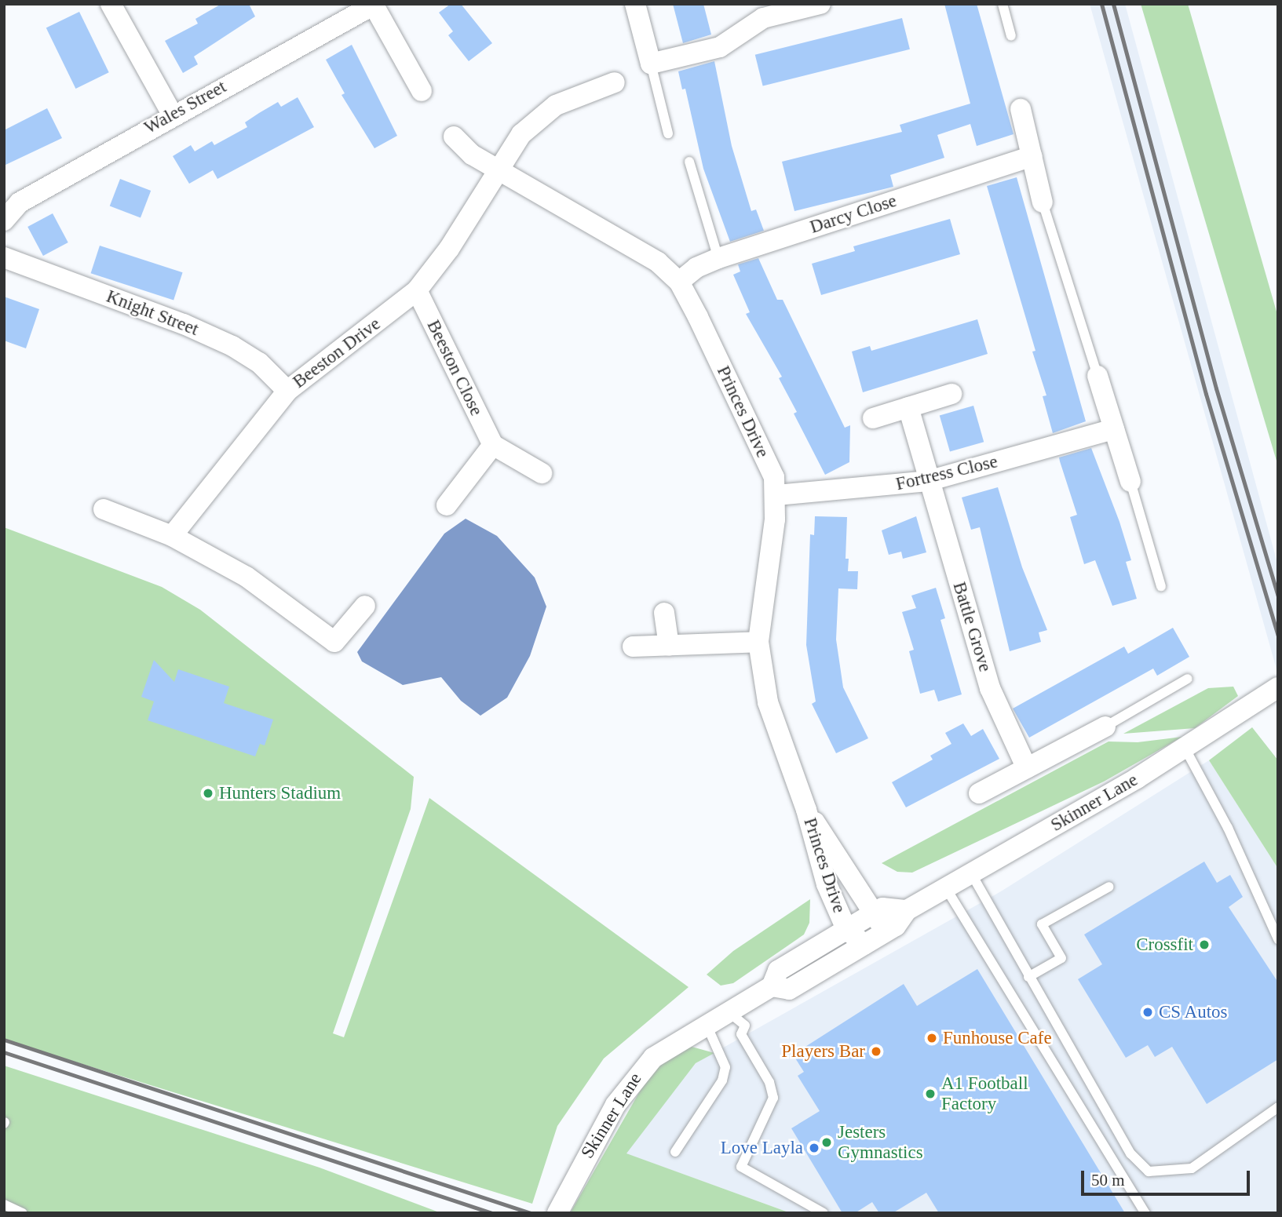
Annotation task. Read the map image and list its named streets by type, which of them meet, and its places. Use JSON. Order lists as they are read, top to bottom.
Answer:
{
  "streets": {
    "street": [
      "Wales Street",
      "Darcy Close",
      "Knight Street",
      "Beeston Drive",
      "Beeston Close",
      "Princes Drive",
      "Fortress Close",
      "Battle Grove",
      "Skinner Lane"
    ]
  },
  "crossings": [
    ["Darcy Close", "Princes Drive"],
    ["Knight Street", "Beeston Drive"],
    ["Beeston Drive", "Beeston Close"],
    ["Beeston Drive", "Princes Drive"],
    ["Princes Drive", "Fortress Close"],
    ["Princes Drive", "Skinner Lane"],
    ["Fortress Close", "Battle Grove"]
  ],
  "places": [
    "Hunters Stadium",
    "Crossfit",
    "CS Autos",
    "Funhouse Cafe",
    "Players Bar",
    "A1 Football Factory",
    "Jesters Gymnastics",
    "Love Layla"
  ],
  "scale_bar": "50 m"
}
